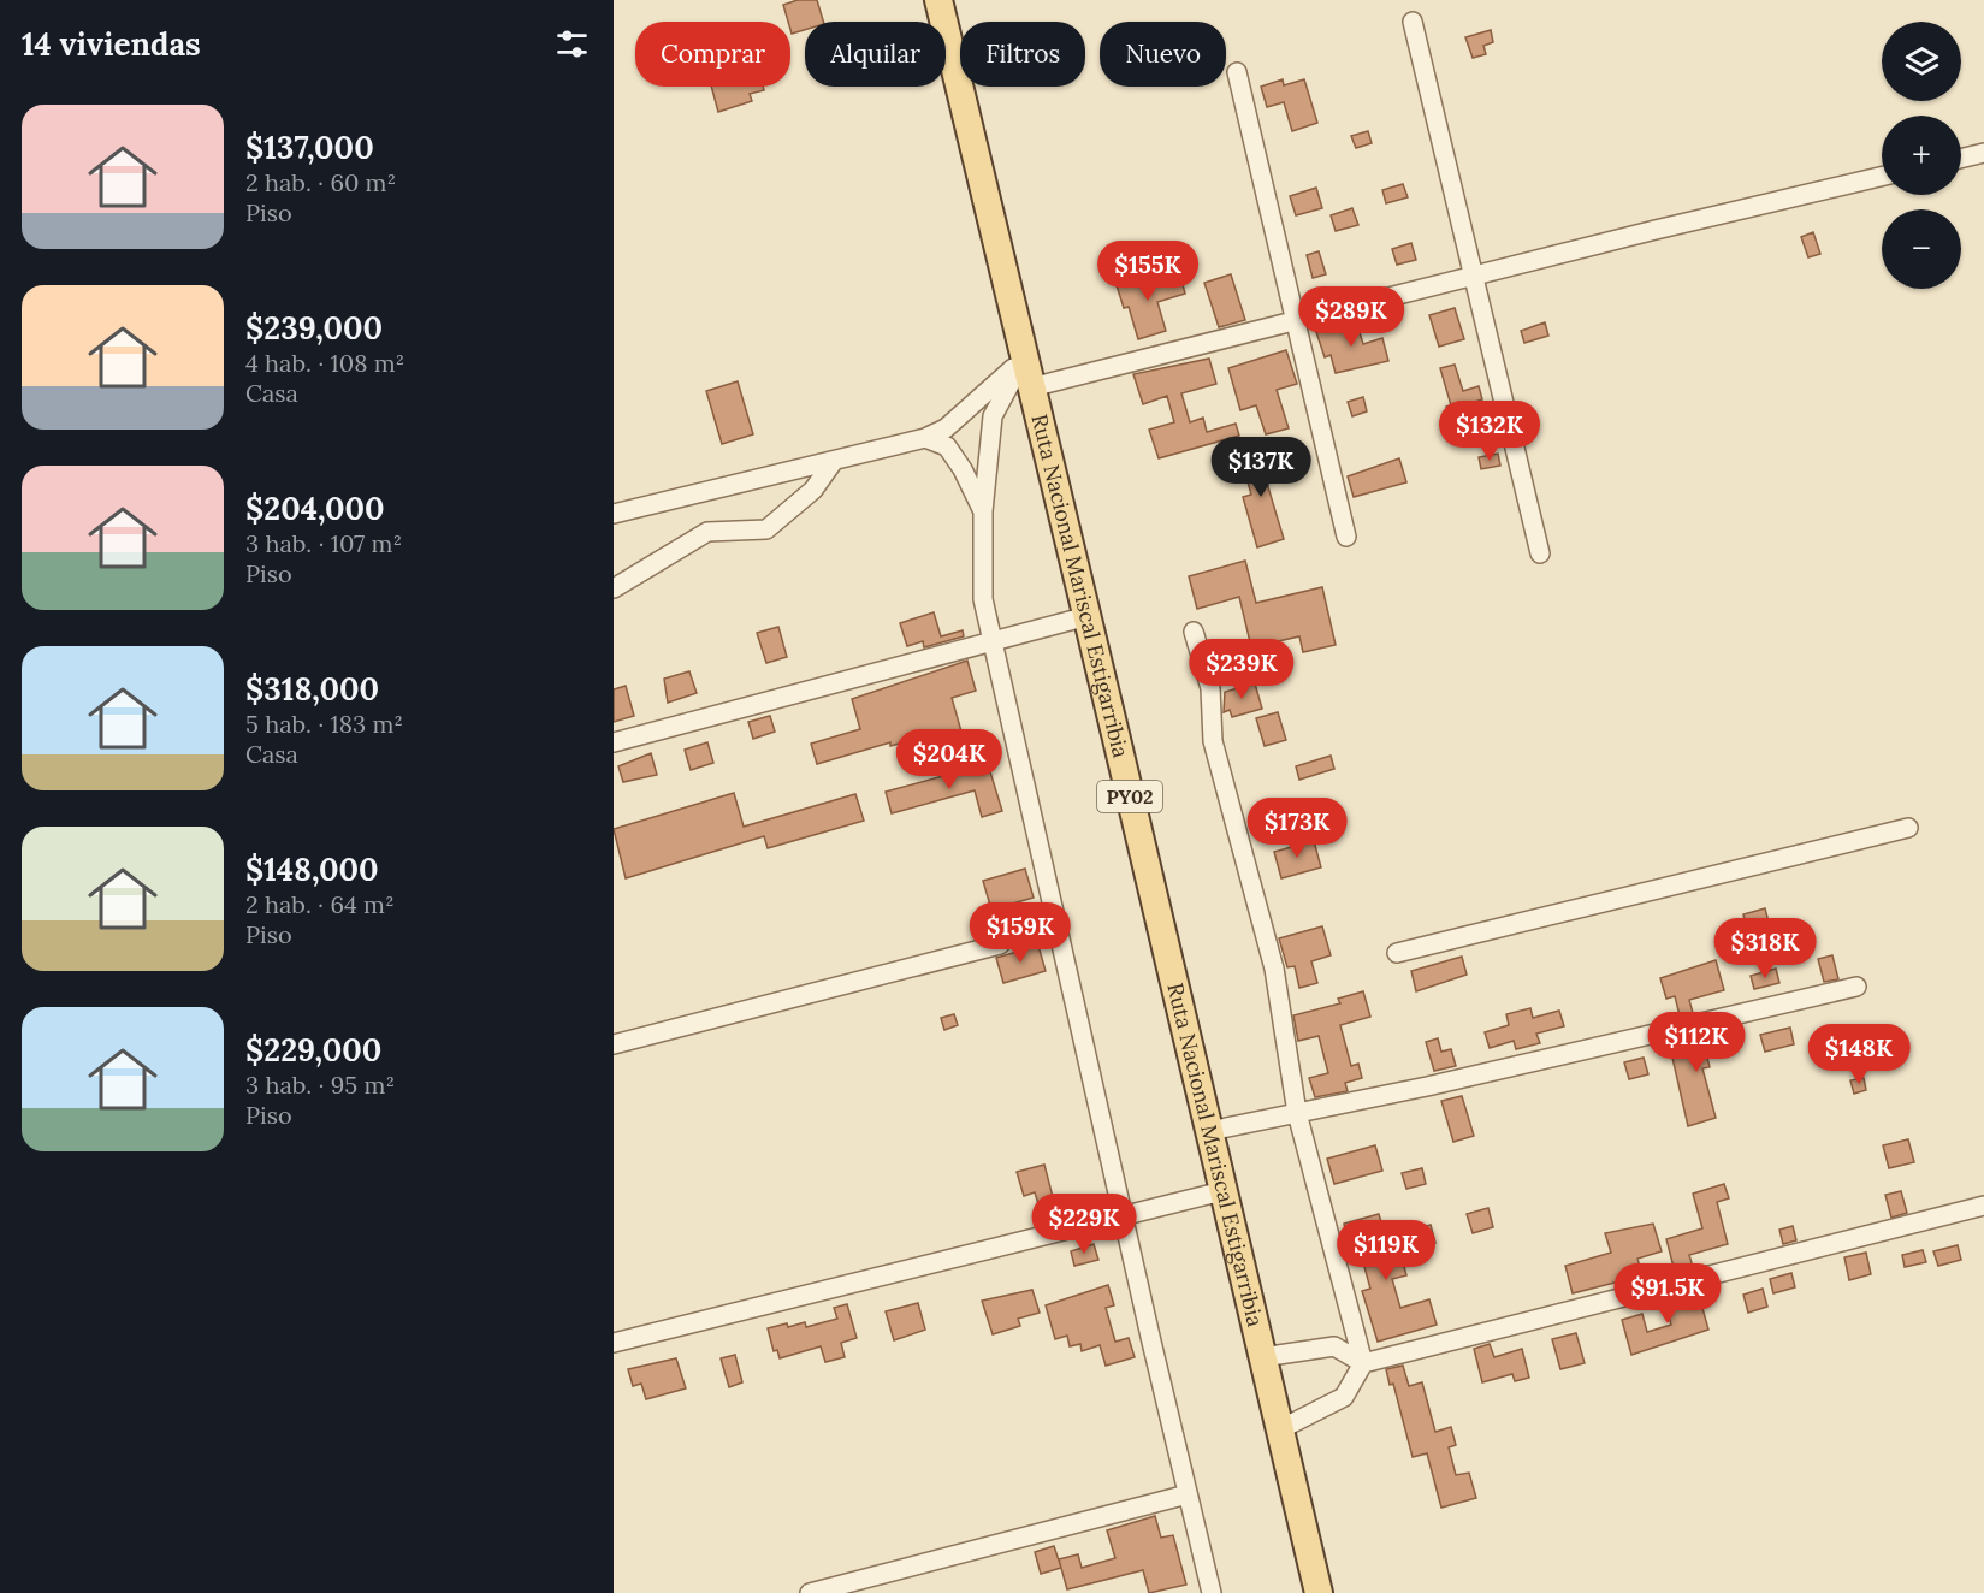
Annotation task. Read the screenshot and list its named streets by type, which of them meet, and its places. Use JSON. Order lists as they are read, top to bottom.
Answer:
{
  "streets": {
    "main road": ["Ruta Nacional Mariscal Estigarribia", "PY02"]
  },
  "page": {
    "heading": "14 viviendas",
    "map_buttons": ["+", "−"],
    "chip": [
      "Comprar",
      "Alquilar",
      "Filtros",
      "Nuevo"
    ],
    "list": [
      {
        "name": "$137,000",
        "note": "2 hab. · 60 m² · Piso"
      },
      {
        "name": "$239,000",
        "note": "4 hab. · 108 m² · Casa"
      },
      {
        "name": "$204,000",
        "note": "3 hab. · 107 m² · Piso"
      },
      {
        "name": "$318,000",
        "note": "5 hab. · 183 m² · Casa"
      },
      {
        "name": "$148,000",
        "note": "2 hab. · 64 m² · Piso"
      },
      {
        "name": "$229,000",
        "note": "3 hab. · 95 m² · Piso"
      }
    ],
    "price": [
      "$155K",
      "$289K",
      "$132K",
      "$137K",
      "$239K",
      "$204K",
      "$173K",
      "$159K",
      "$318K",
      "$112K",
      "$148K",
      "$229K",
      "$119K",
      "$91.5K"
    ]
  }
}
